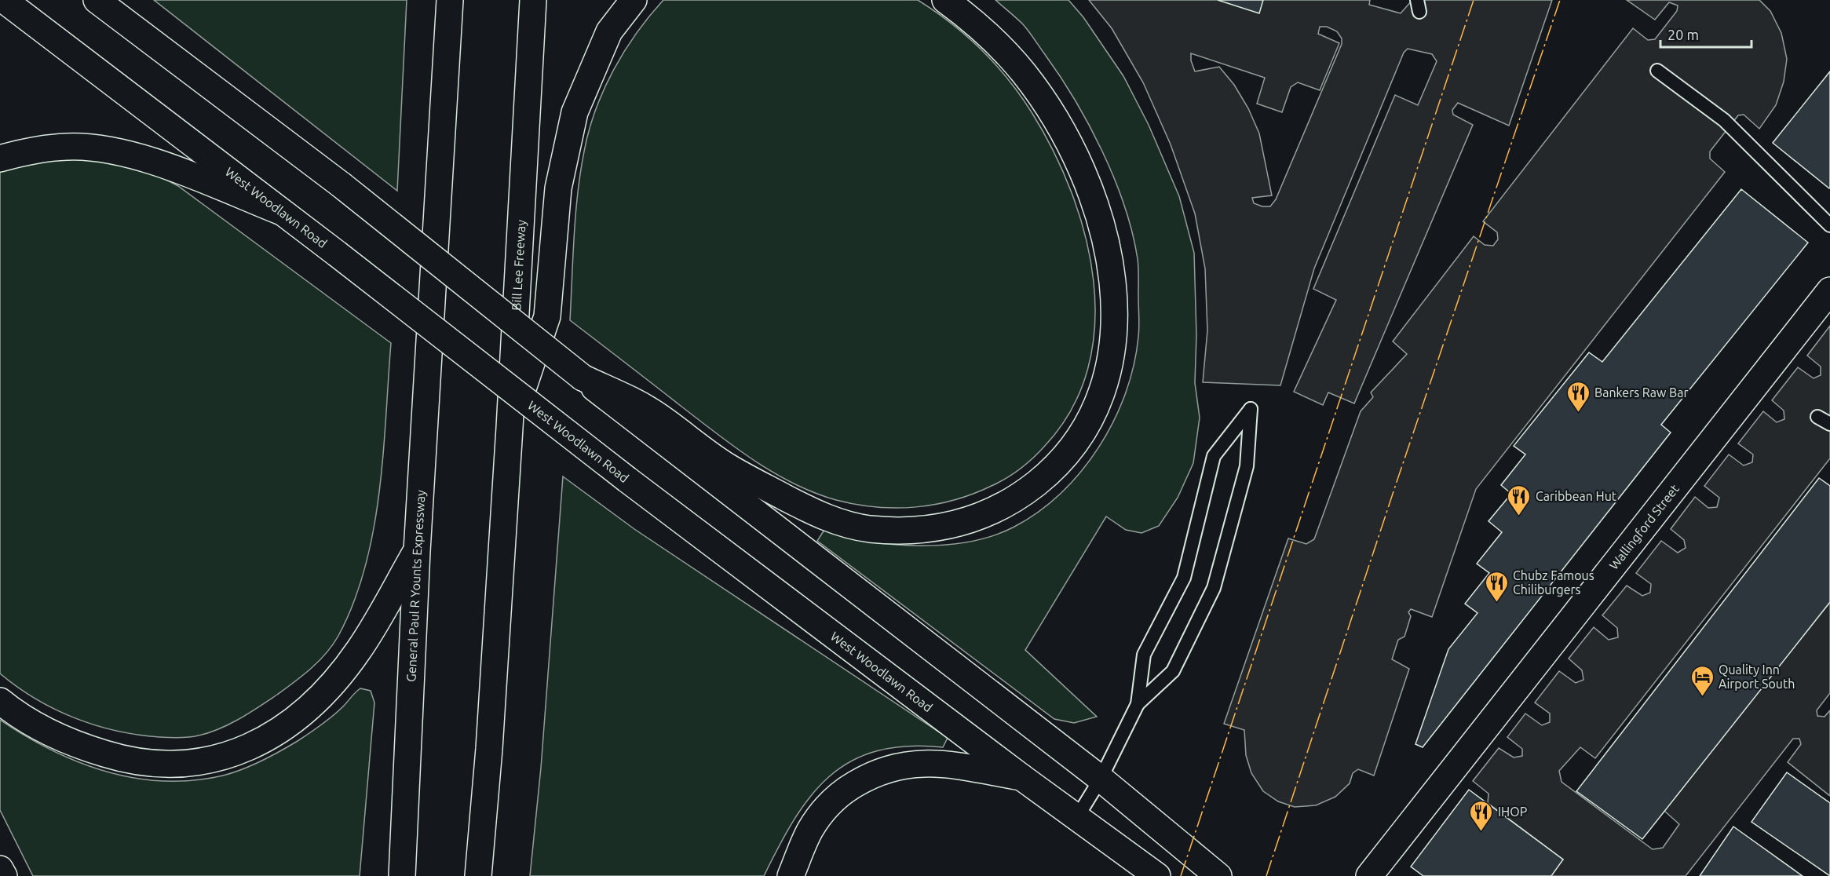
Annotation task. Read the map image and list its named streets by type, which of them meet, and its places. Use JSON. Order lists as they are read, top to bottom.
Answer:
{
  "streets": {
    "main road": [
      "West Woodlawn Road",
      "Bill Lee Freeway",
      "Wallingford Street",
      "General Paul R Younts Expressway"
    ]
  },
  "places": {
    "restaurant": [
      "Bankers Raw Bar",
      "Caribbean Hut",
      "Chubz Famous Chiliburgers",
      "IHOP"
    ],
    "hotel": ["Quality Inn Airport South"]
  },
  "scale_bar": "20 m"
}
